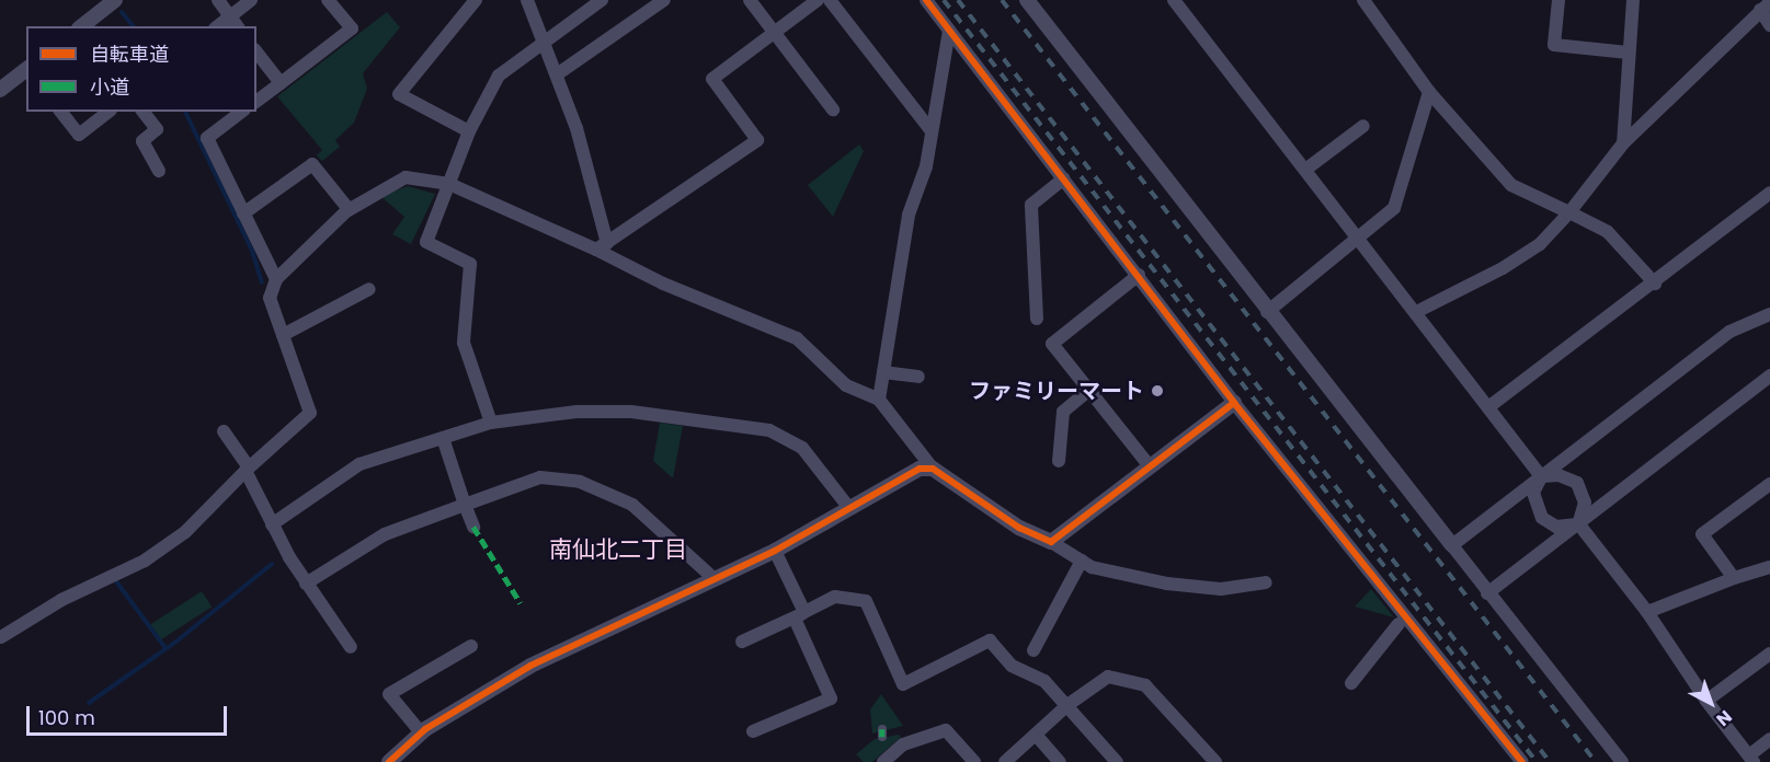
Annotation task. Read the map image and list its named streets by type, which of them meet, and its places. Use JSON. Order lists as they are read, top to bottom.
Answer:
{
  "districts": ["南仙北二丁目"],
  "places": ["ファミリーマート"],
  "legend": ["自転車道", "小道"],
  "scale_bar": "100 m",
  "north": "bottom right"
}
